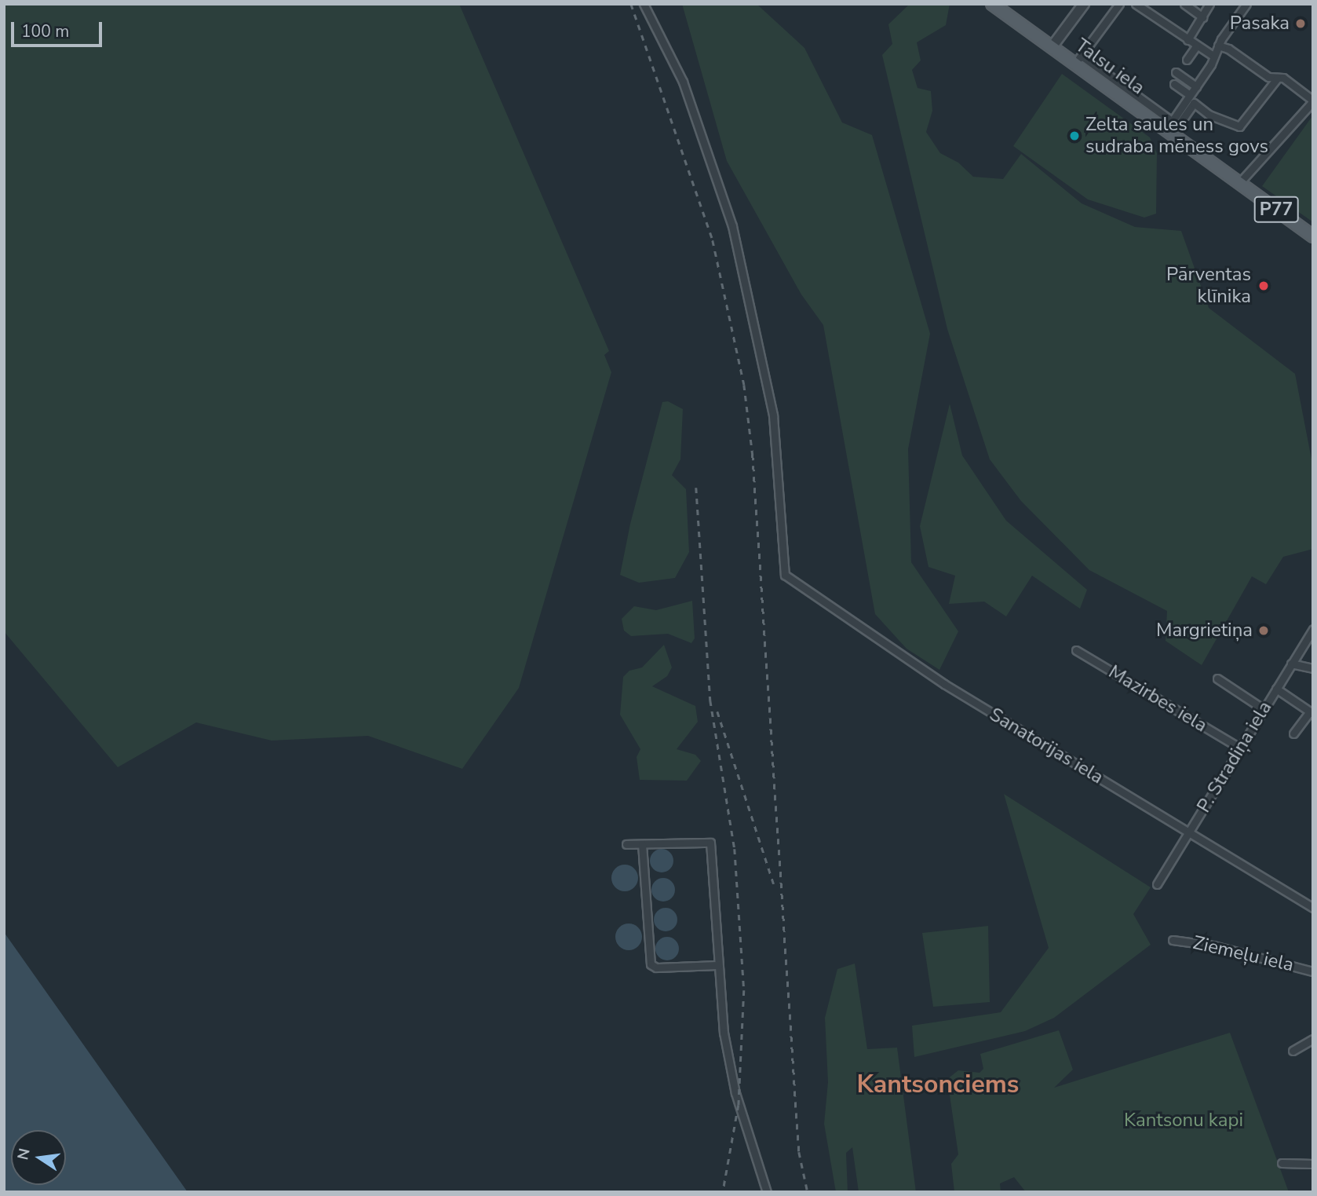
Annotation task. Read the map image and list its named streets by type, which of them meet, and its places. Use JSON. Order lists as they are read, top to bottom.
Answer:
{
  "streets": {
    "main road": ["Talsu iela", "P77"],
    "street": [
      "Mazirbes iela",
      "Sanatorijas iela",
      "P. Stradiņa iela",
      "Ziemeļu iela"
    ]
  },
  "crossings": [
    ["Mazirbes iela", "P. Stradiņa iela"],
    ["Sanatorijas iela", "P. Stradiņa iela"]
  ],
  "districts": ["Kantsonciems"],
  "parks": ["Kantsonu kapi"],
  "places": [
    "Pasaka",
    "Zelta saules un sudraba mēness govs",
    "Pārventas klīnika",
    "Margrietiņa"
  ],
  "scale_bar": "100 m",
  "north": "left"
}
